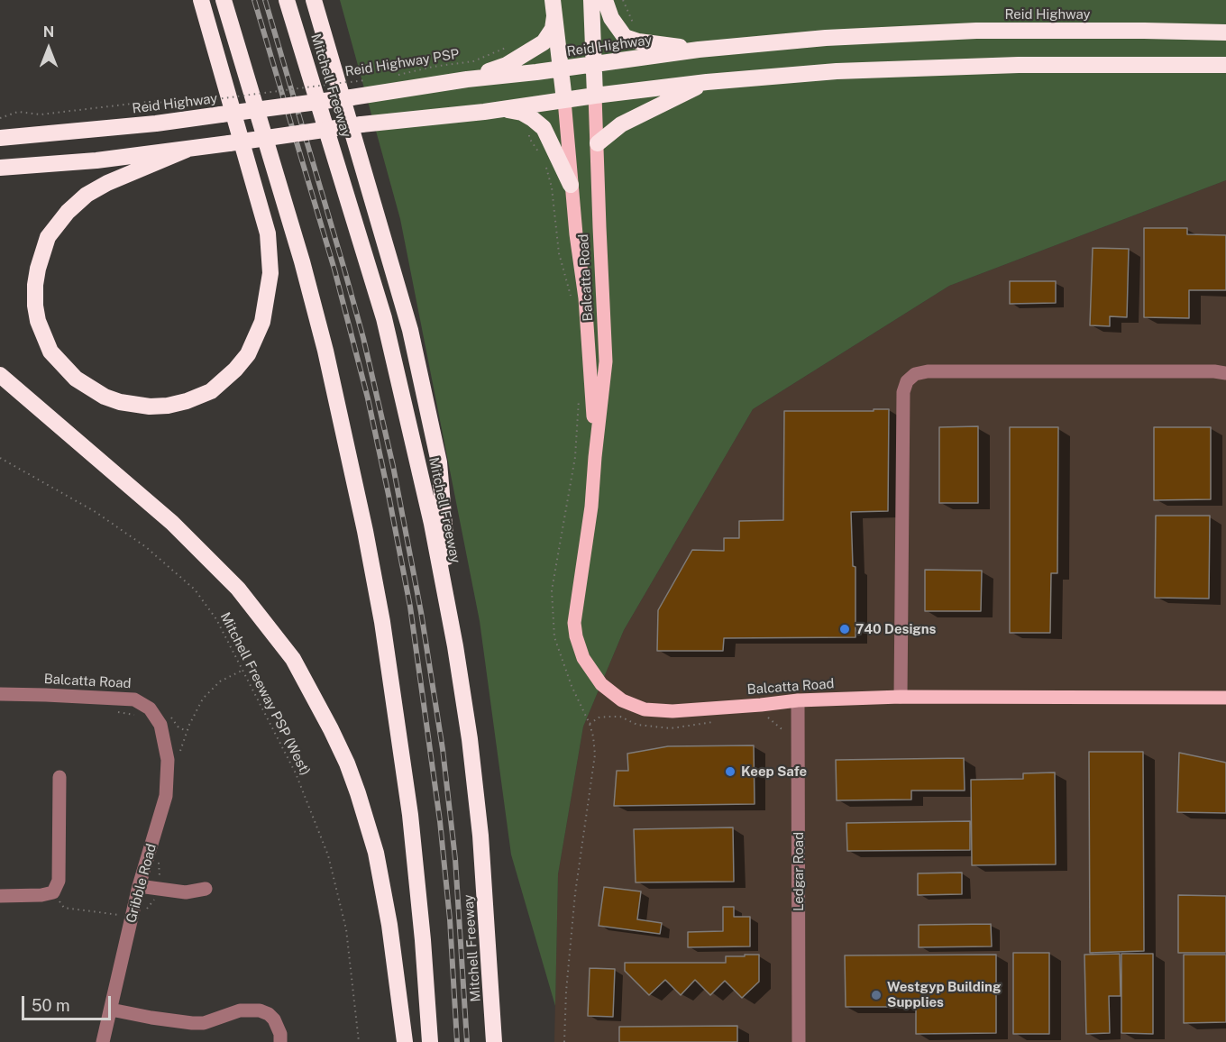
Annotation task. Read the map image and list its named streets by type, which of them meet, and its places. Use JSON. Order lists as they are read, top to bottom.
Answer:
{
  "streets": {
    "highway": ["Reid Highway", "Mitchell Freeway"],
    "main road": ["Balcatta Road"],
    "street": ["Ledgar Road", "Gribble Road"],
    "path": ["Reid Highway PSP", "Mitchell Freeway PSP (West)"]
  },
  "crossings": [
    ["Reid Highway", "Reid Highway PSP"],
    ["Balcatta Road", "Ledgar Road"],
    ["Balcatta Road", "Gribble Road"]
  ],
  "places": ["740 Designs", "Keep Safe", "Westgyp Building Supplies"],
  "scale_bar": "50 m",
  "north": "top"
}
